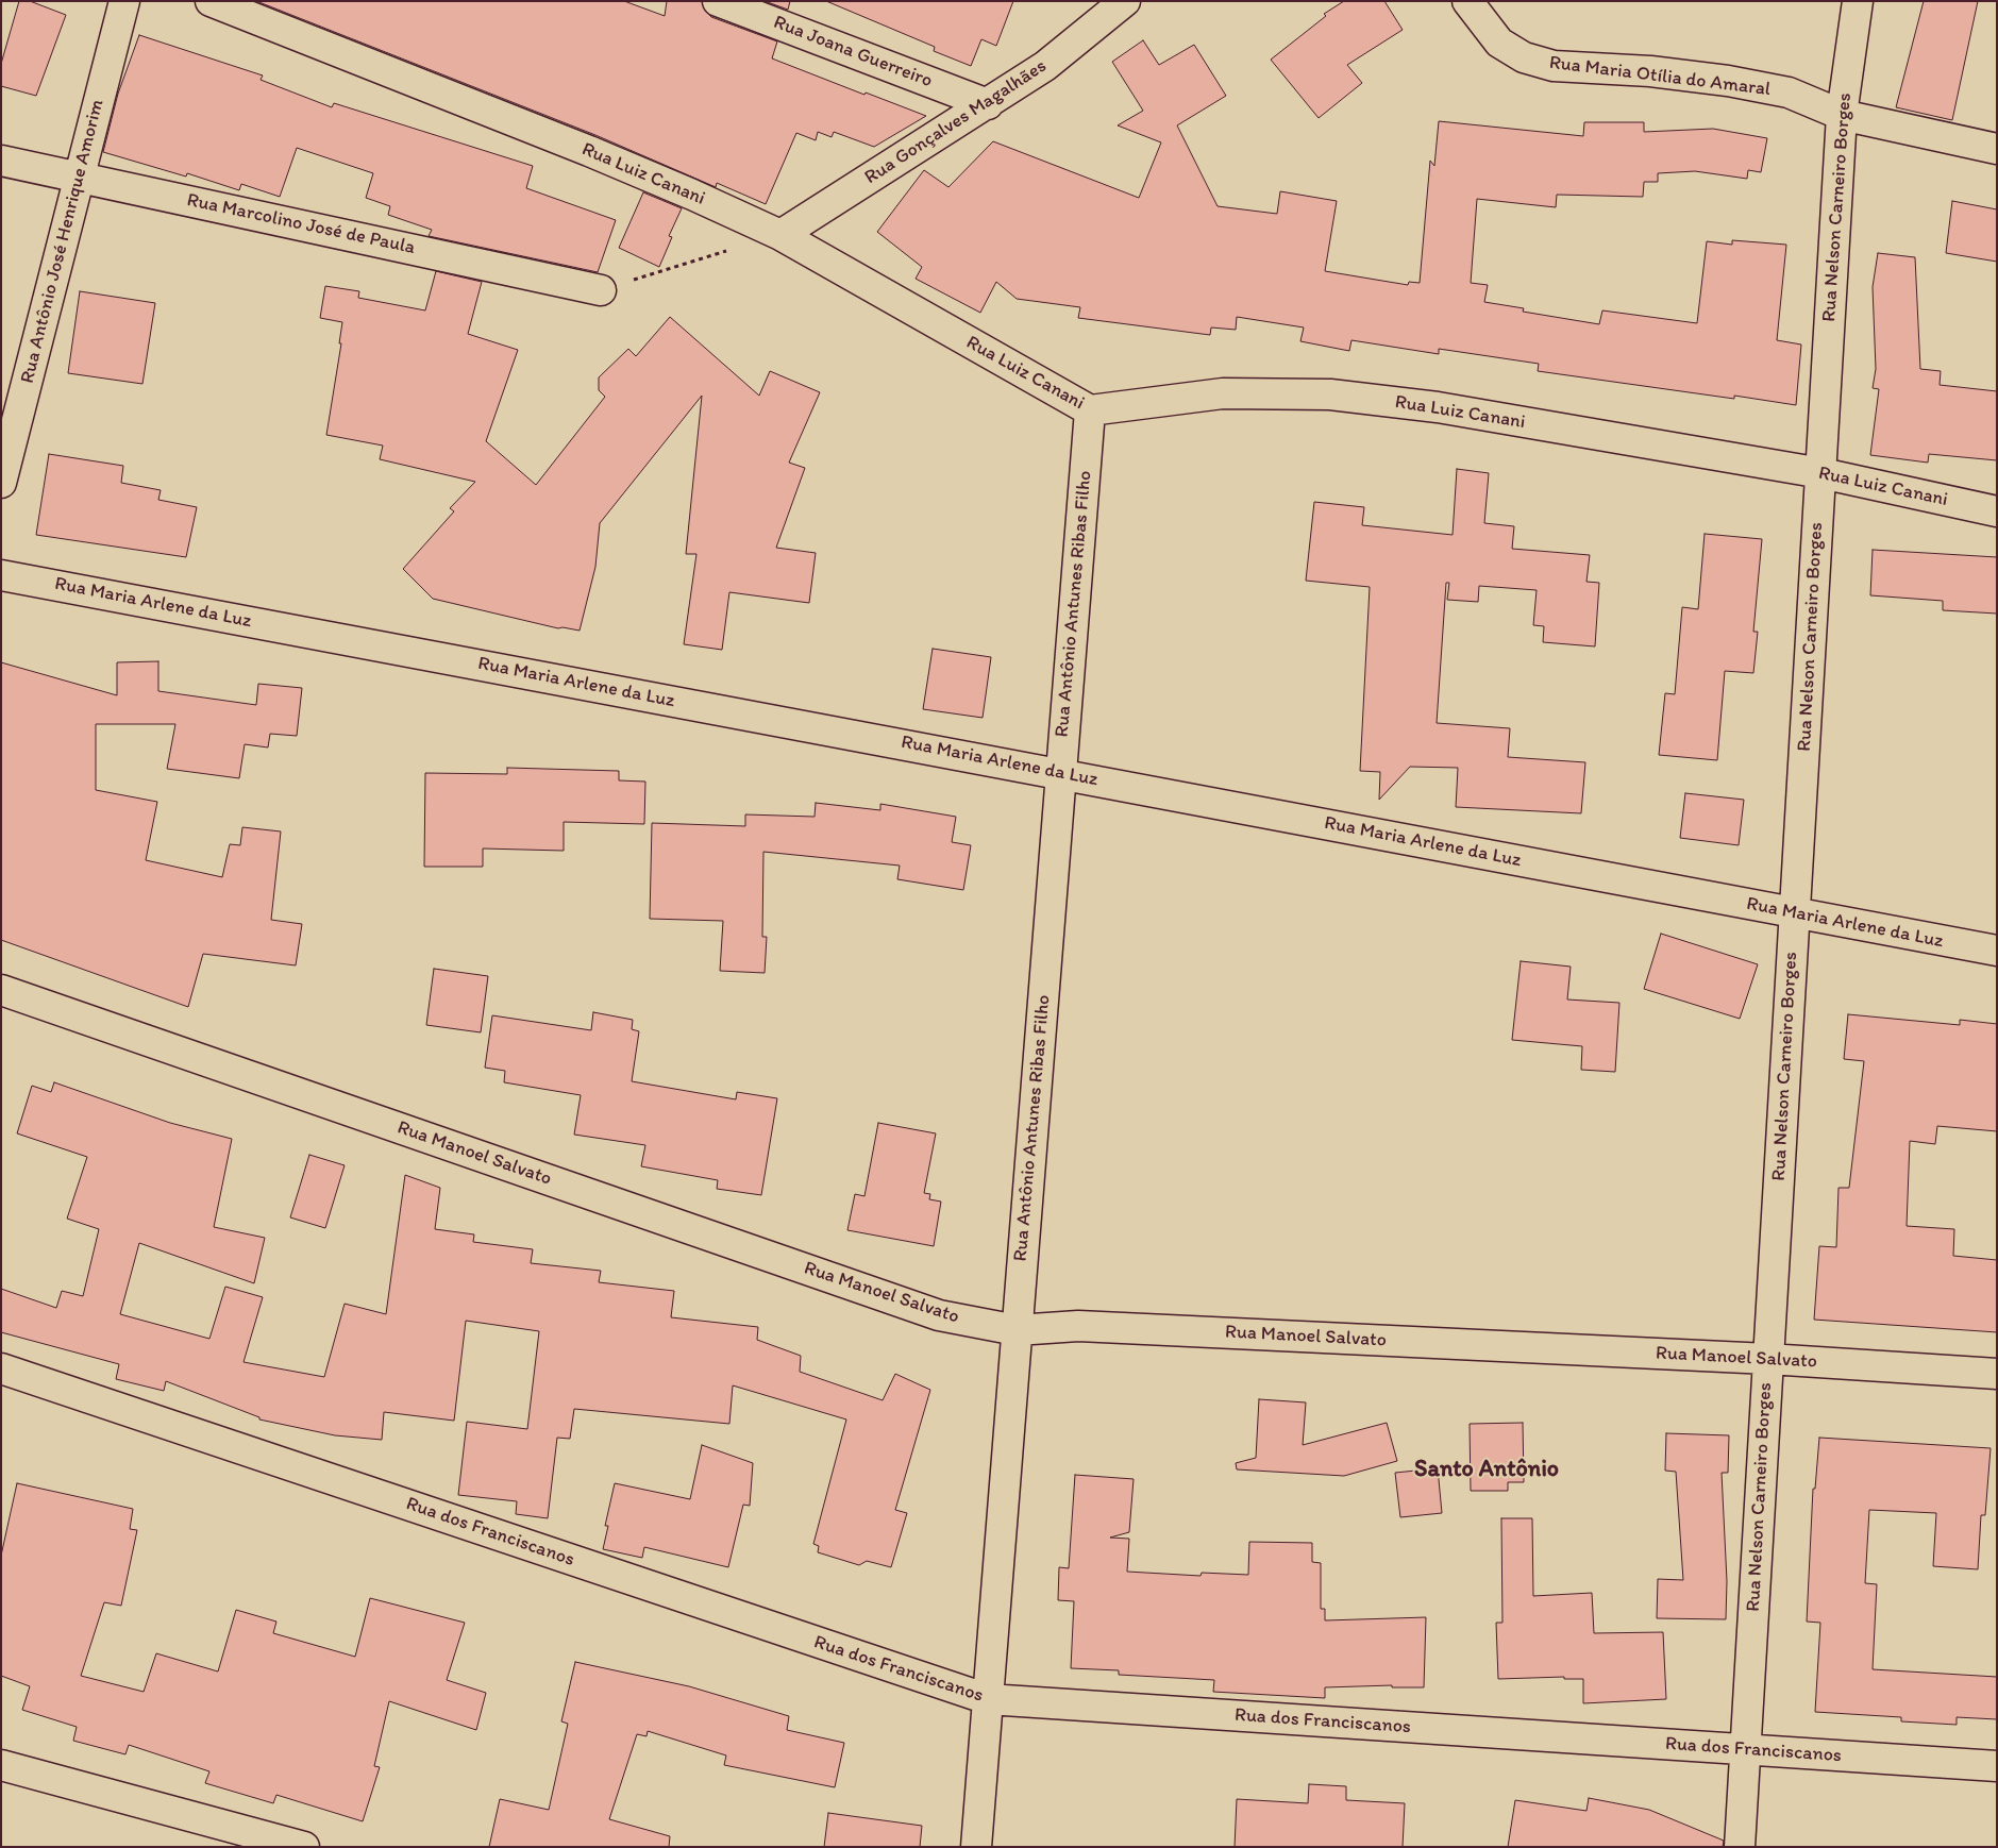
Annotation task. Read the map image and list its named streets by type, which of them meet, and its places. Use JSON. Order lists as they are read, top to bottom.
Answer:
{
  "streets": {
    "street": [
      "Rua Joana Guerreiro",
      "Rua Maria Otília do Amaral",
      "Rua Gonçalves Magalhães",
      "Rua Luiz Canani",
      "Rua Nelson Carneiro Borges",
      "Rua Marcolino José de Paula",
      "Rua Antônio José Henrique Amorim",
      "Rua Maria Arlene da Luz",
      "Rua Antônio Antunes Ribas Filho",
      "Rua Manoel Salvato",
      "Rua dos Franciscanos"
    ]
  },
  "crossings": [
    ["Rua Joana Guerreiro", "Rua Gonçalves Magalhães"],
    ["Rua Maria Otília do Amaral", "Rua Nelson Carneiro Borges"],
    ["Rua Gonçalves Magalhães", "Rua Luiz Canani"],
    ["Rua Luiz Canani", "Rua Nelson Carneiro Borges"],
    ["Rua Luiz Canani", "Rua Antônio Antunes Ribas Filho"],
    ["Rua Nelson Carneiro Borges", "Rua Maria Arlene da Luz"],
    ["Rua Nelson Carneiro Borges", "Rua Manoel Salvato"],
    ["Rua Nelson Carneiro Borges", "Rua dos Franciscanos"],
    ["Rua Marcolino José de Paula", "Rua Antônio José Henrique Amorim"],
    ["Rua Maria Arlene da Luz", "Rua Antônio Antunes Ribas Filho"],
    ["Rua Antônio Antunes Ribas Filho", "Rua Manoel Salvato"],
    ["Rua Antônio Antunes Ribas Filho", "Rua dos Franciscanos"]
  ],
  "districts": ["Santo Antônio"]
}
